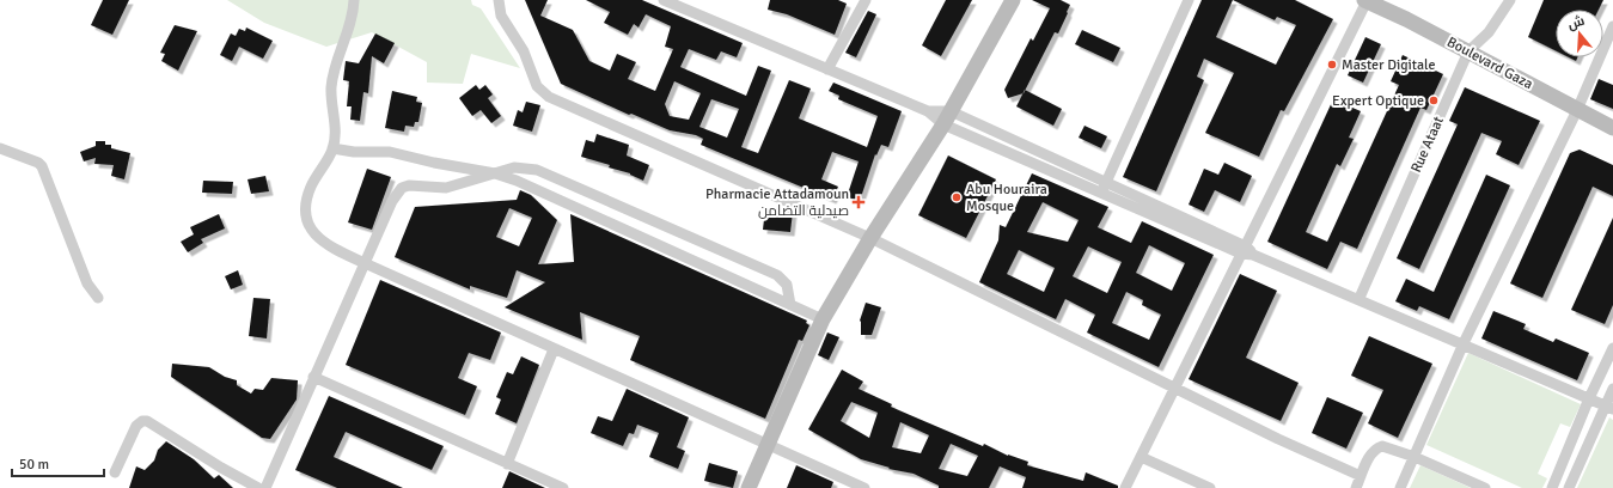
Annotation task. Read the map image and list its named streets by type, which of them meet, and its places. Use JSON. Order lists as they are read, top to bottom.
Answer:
{
  "streets": {
    "street": ["Boulevard Gaza", "Rue Ataat"]
  },
  "crossings": [
    ["Boulevard Gaza", "Rue Ataat"]
  ],
  "places": {
    "other": ["Master Digitale", "Expert Optique", "Abu Houraira Mosque"],
    "health": ["Pharmacie Attadamoun صيدلية التضامن"]
  },
  "scale_bar": "50 m",
  "north": "top"
}
